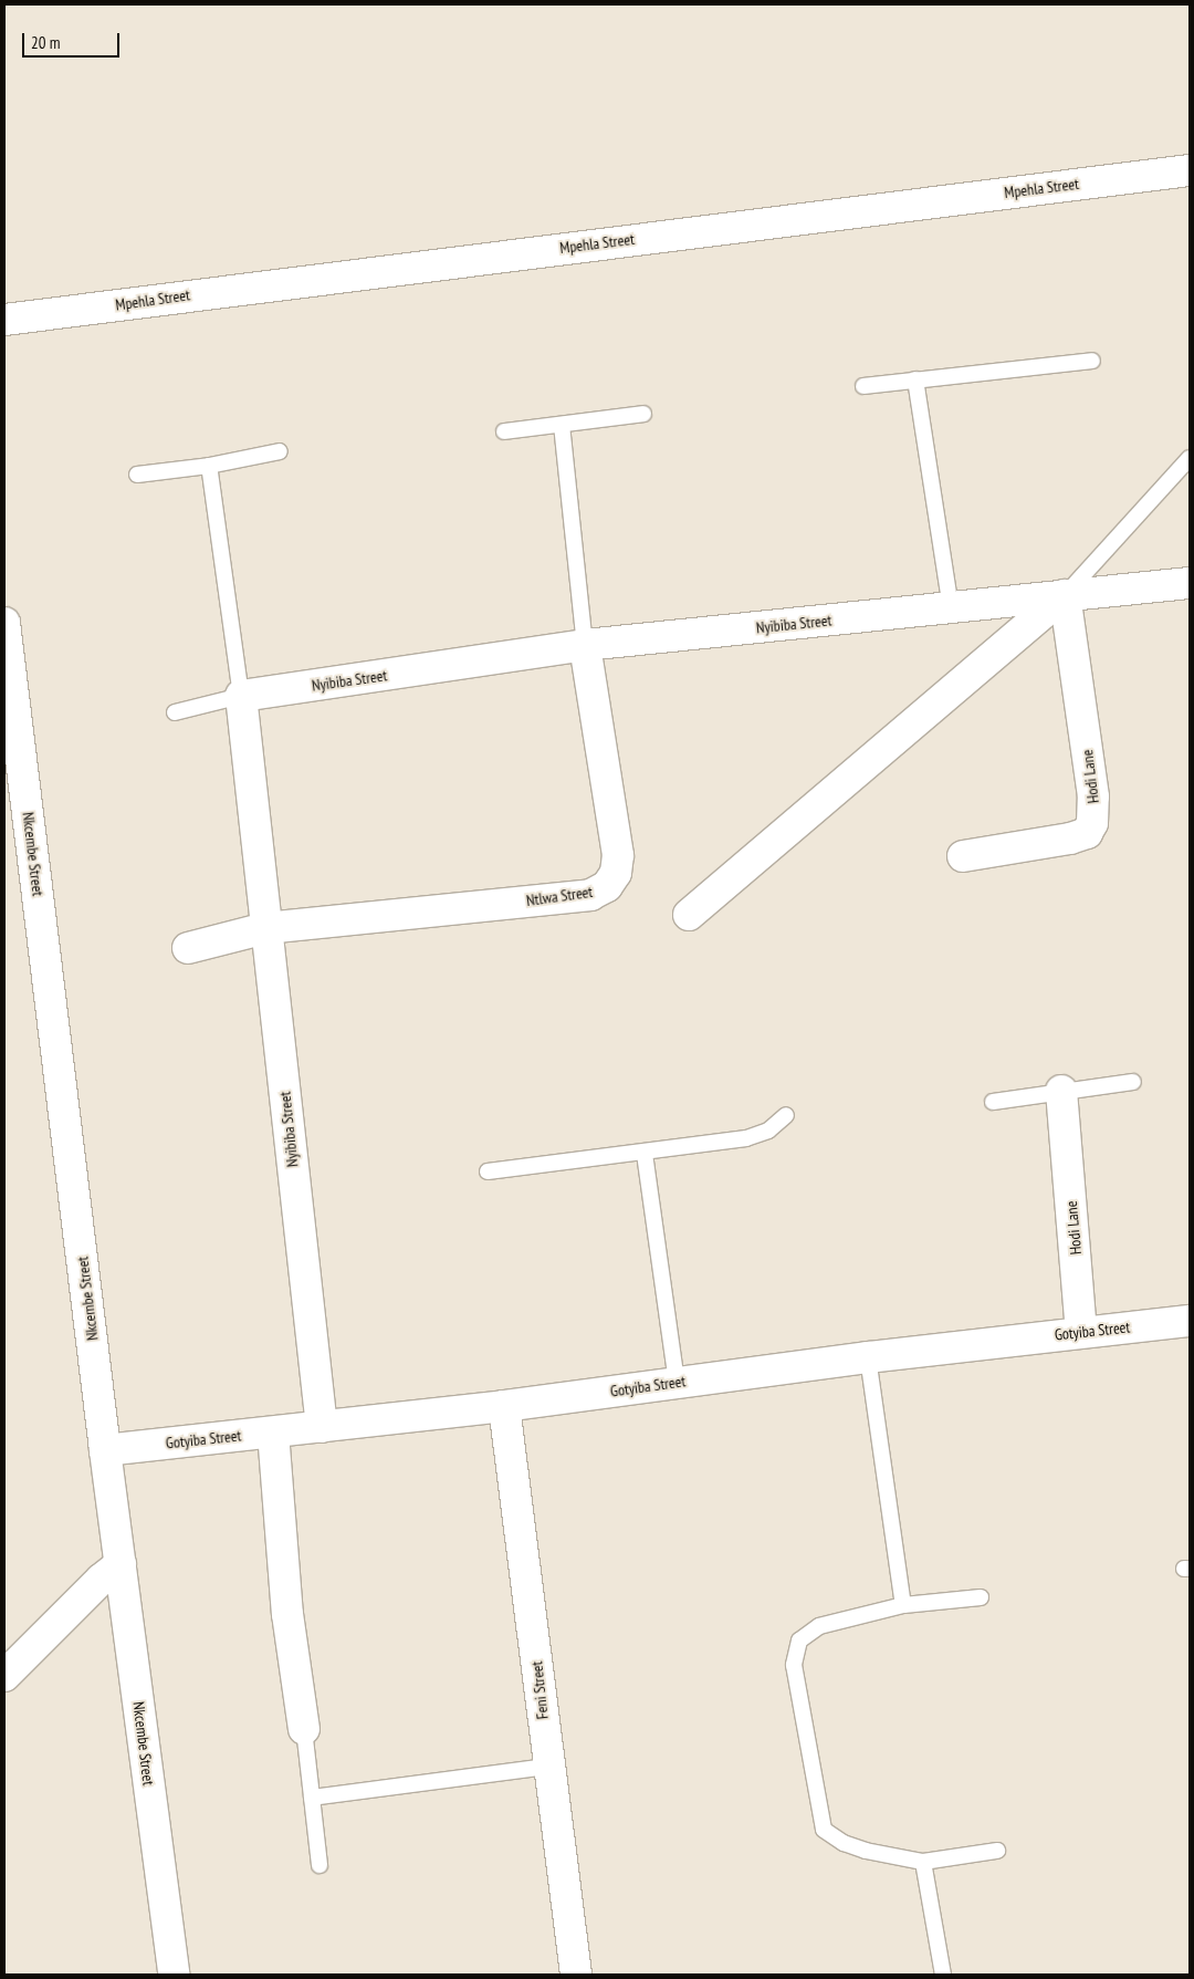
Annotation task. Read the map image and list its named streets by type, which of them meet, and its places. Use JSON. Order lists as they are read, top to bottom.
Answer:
{
  "streets": {
    "street": [
      "Mpehla Street",
      "Nyibiba Street",
      "Hodi Lane",
      "Nkcembe Street",
      "Ntlwa Street",
      "Gotyiba Street",
      "Feni Street"
    ]
  },
  "crossings": [
    ["Nyibiba Street", "Hodi Lane"],
    ["Nyibiba Street", "Ntlwa Street"],
    ["Nyibiba Street", "Gotyiba Street"],
    ["Hodi Lane", "Gotyiba Street"],
    ["Nkcembe Street", "Gotyiba Street"],
    ["Gotyiba Street", "Feni Street"]
  ],
  "scale_bar": "20 m"
}
